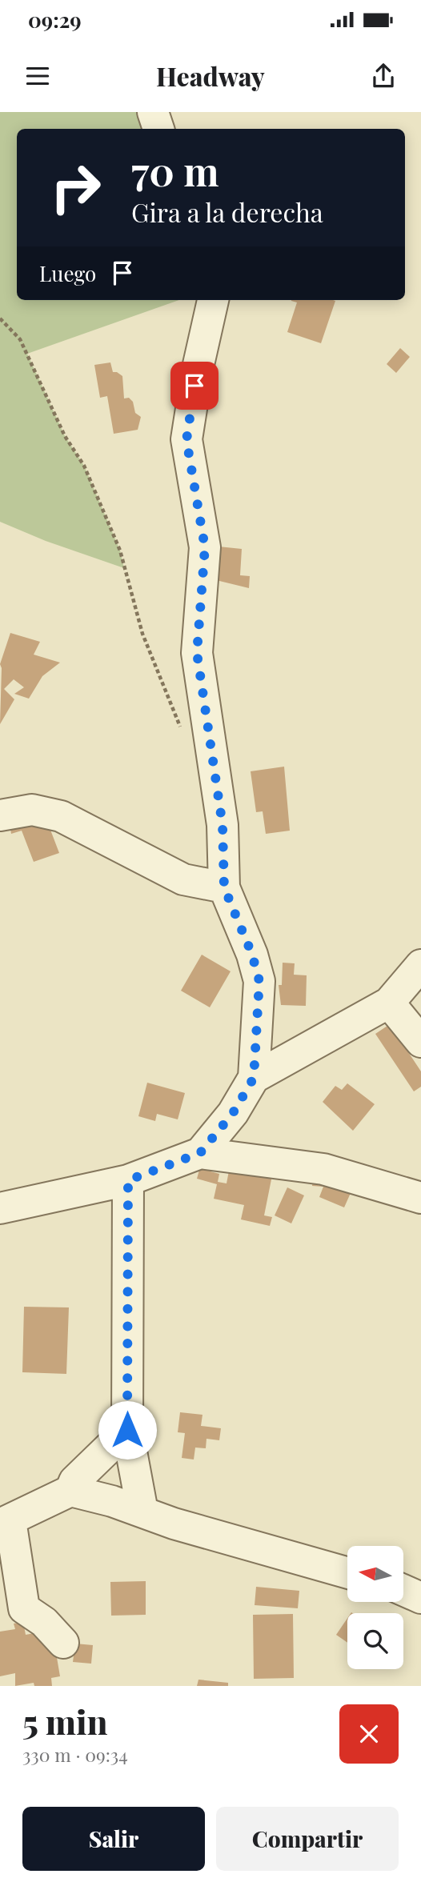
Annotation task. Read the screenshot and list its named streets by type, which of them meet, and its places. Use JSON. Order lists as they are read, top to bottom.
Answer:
{
  "north": "left",
  "page": {
    "status": "09:29",
    "header": "Headway",
    "turn": ["70 m", "Gira a la derecha"],
    "then": "Luego",
    "heading": ["5 min", "330 m · 09:34"],
    "buttons": ["Salir", "Compartir"]
  }
}
